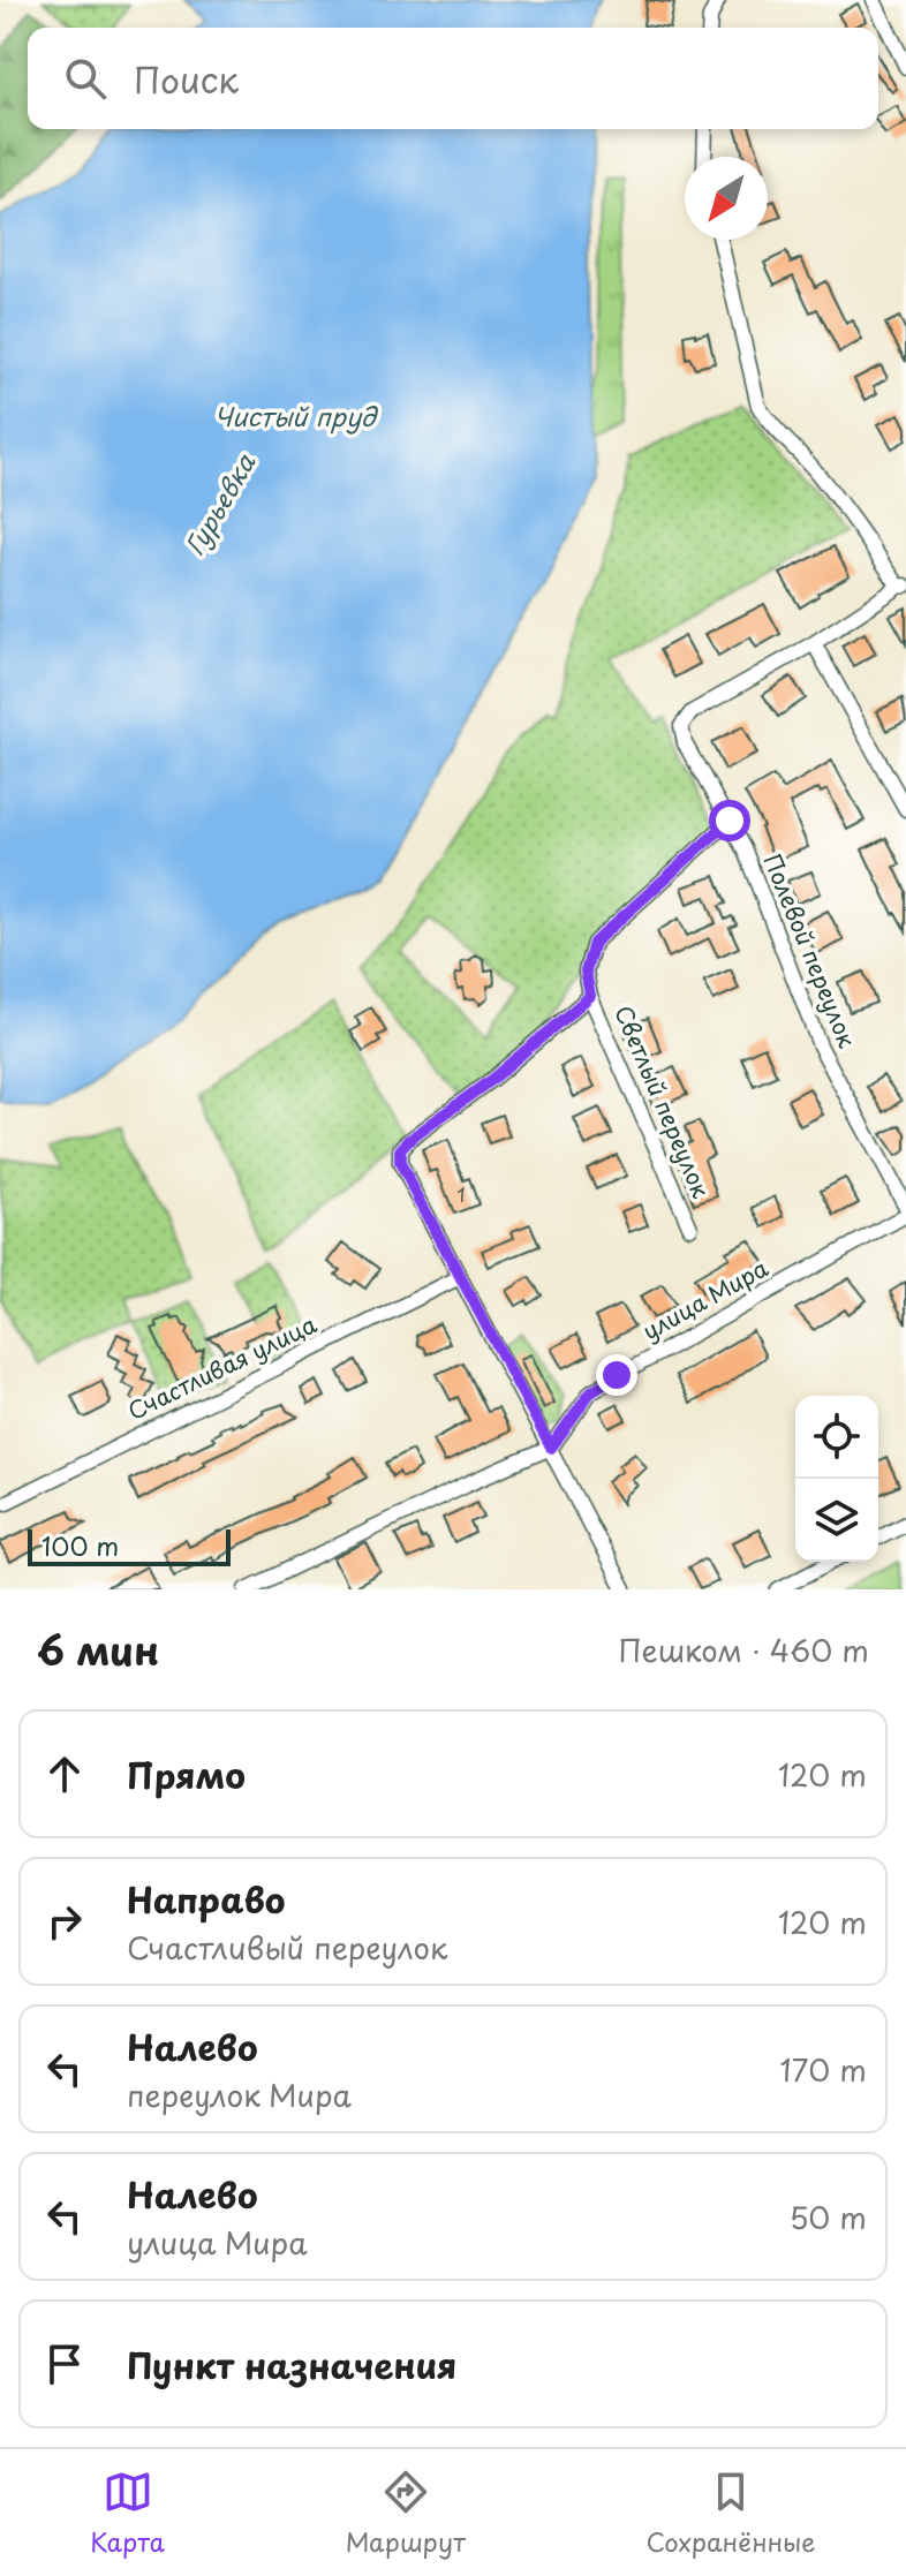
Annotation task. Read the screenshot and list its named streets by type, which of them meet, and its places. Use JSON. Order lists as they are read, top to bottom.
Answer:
{
  "streets": {
    "street": [
      "Полевой переулок",
      "Светлый переулок",
      "улица Мира",
      "Счастливая улица"
    ]
  },
  "water": ["Чистый пруд", "Гурьевка"],
  "house_numbers": ["1"],
  "scale_bar": "100 m",
  "north": "bottom left",
  "page": {
    "search": "Поиск",
    "scale": "100 m",
    "heading": ["6 мин", "Пешком · 460 m"],
    "list": [
      ["Прямо", "120 m"],
      ["Направо", "Счастливый переулок", "120 m"],
      ["Налево", "переулок Мира", "170 m"],
      ["Налево", "улица Мира", "50 m"],
      "Пункт назначения"
    ],
    "nav": ["Карта", "Маршрут", "Сохранённые"]
  }
}
